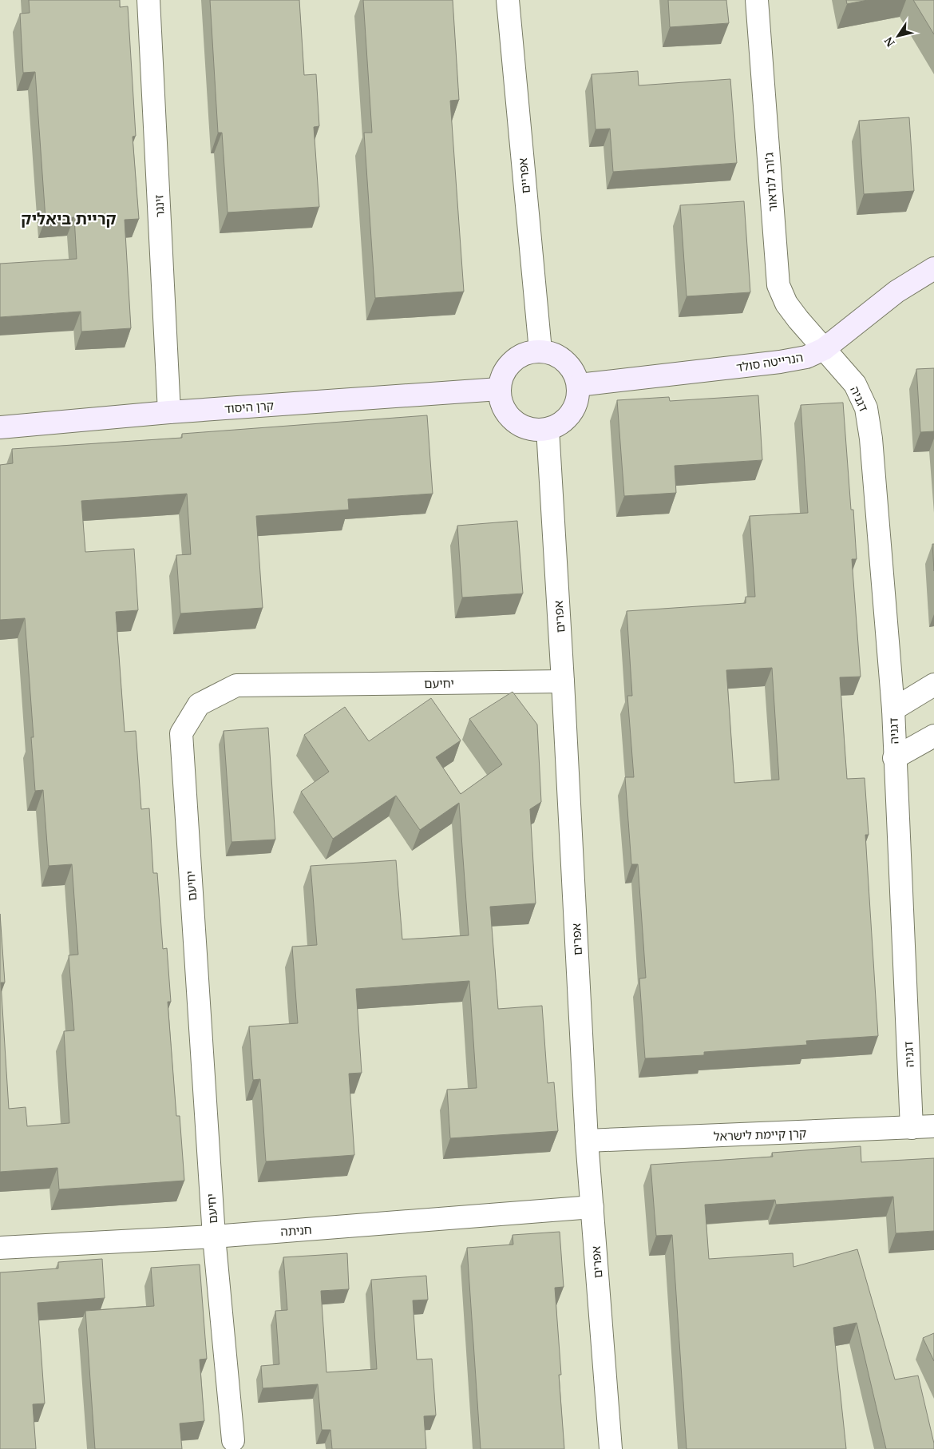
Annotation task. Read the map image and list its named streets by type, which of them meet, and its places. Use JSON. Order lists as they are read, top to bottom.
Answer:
{
  "streets": {
    "street": [
      "אפריים",
      "ג'ורג לנדאור",
      "זינגר",
      "הנרייטה סולד",
      "דגניה",
      "קרן היסוד",
      "אפרים",
      "יחיעם",
      "קרן קיימת לישראל",
      "חניתה"
    ]
  },
  "crossings": [
    ["אפריים", "הנרייטה סולד"],
    ["אפריים", "קרן היסוד"],
    ["אפריים", "אפרים"],
    ["ג'ורג לנדאור", "הנרייטה סולד"],
    ["ג'ורג לנדאור", "דגניה"],
    ["זינגר", "קרן היסוד"],
    ["הנרייטה סולד", "דגניה"],
    ["הנרייטה סולד", "קרן היסוד"],
    ["הנרייטה סולד", "אפרים"],
    ["דגניה", "קרן קיימת לישראל"],
    ["קרן היסוד", "אפרים"],
    ["אפרים", "יחיעם"],
    ["אפרים", "קרן קיימת לישראל"],
    ["אפרים", "חניתה"],
    ["יחיעם", "חניתה"]
  ],
  "districts": ["קריית ביאליק"],
  "north": "bottom left"
}
